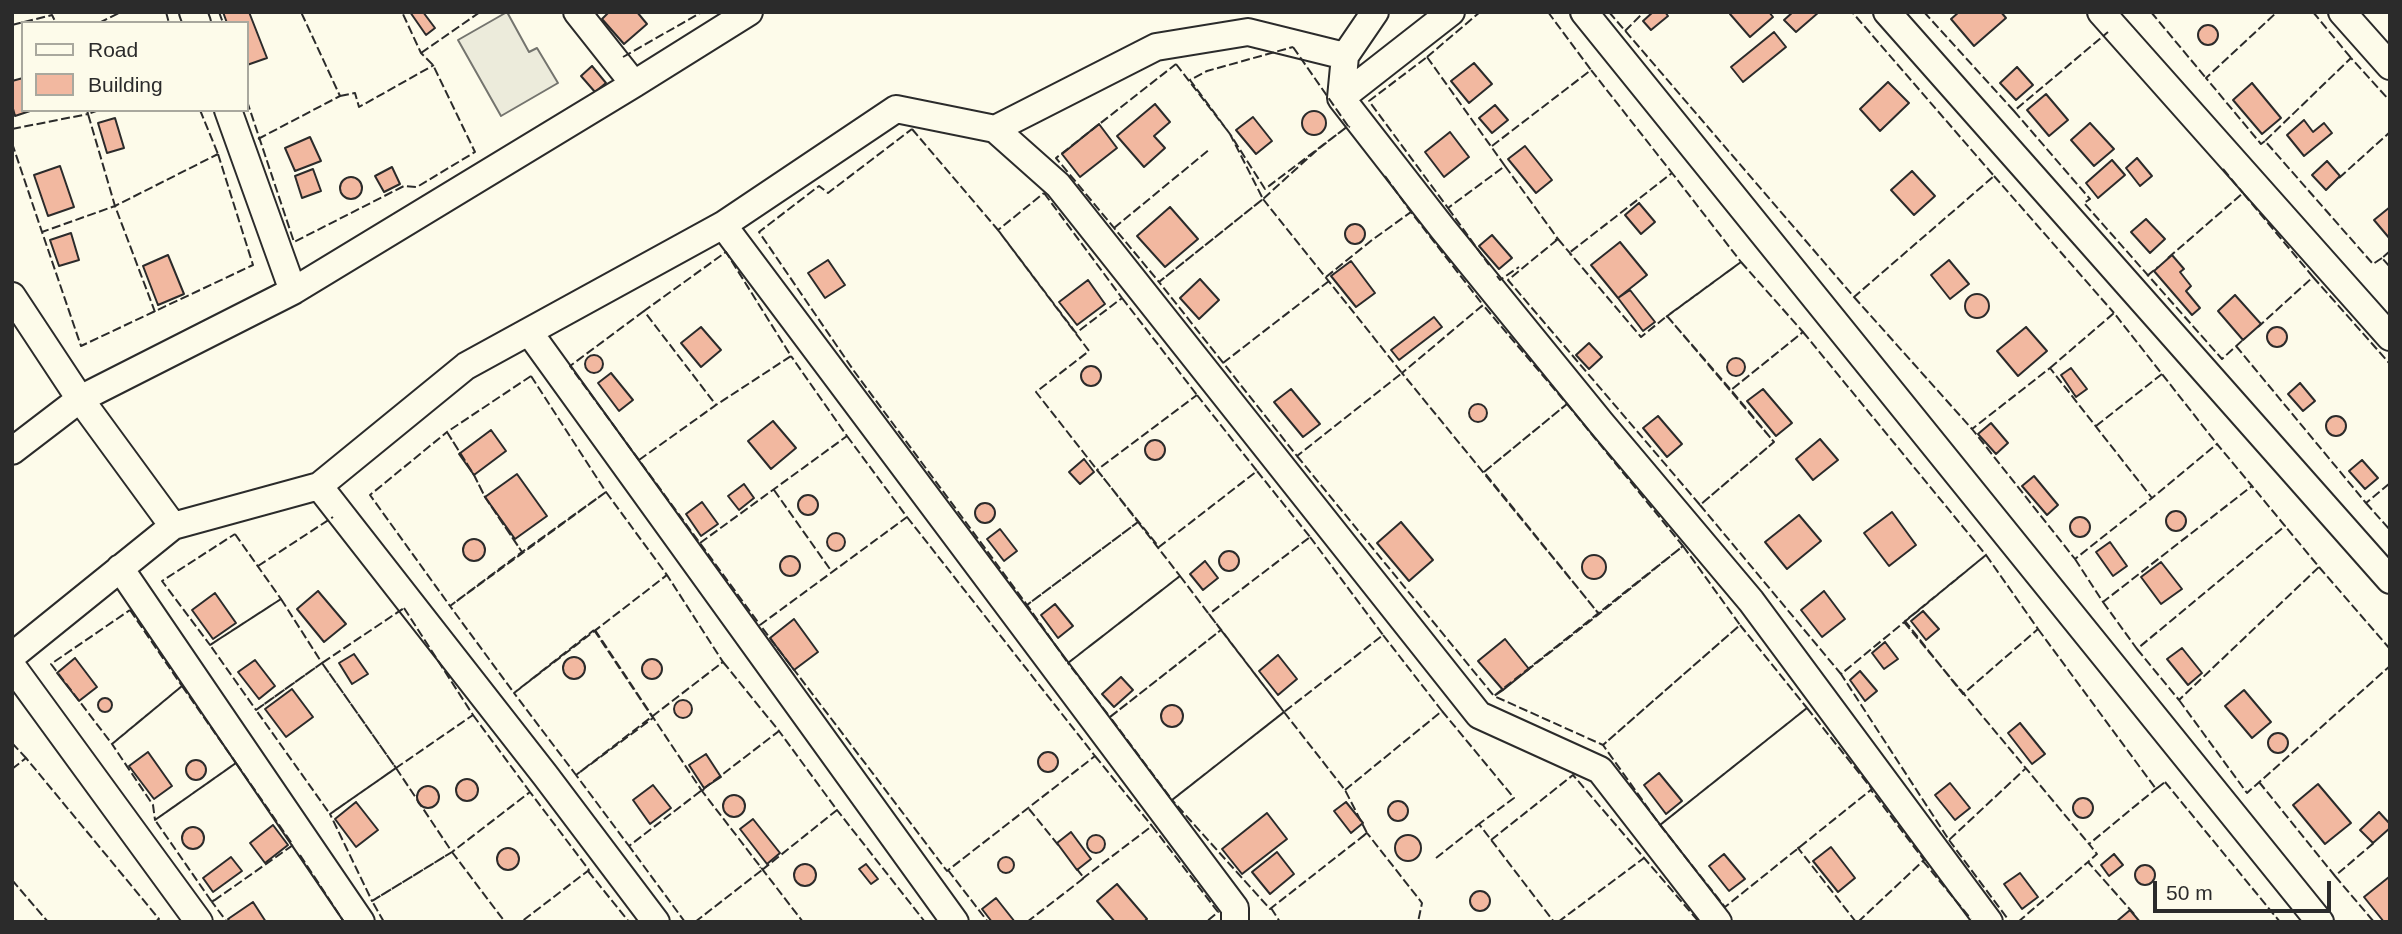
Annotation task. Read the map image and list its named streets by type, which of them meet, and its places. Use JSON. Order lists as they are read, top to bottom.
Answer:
{
  "legend": ["Road", "Building"],
  "scale_bar": "50 m"
}
